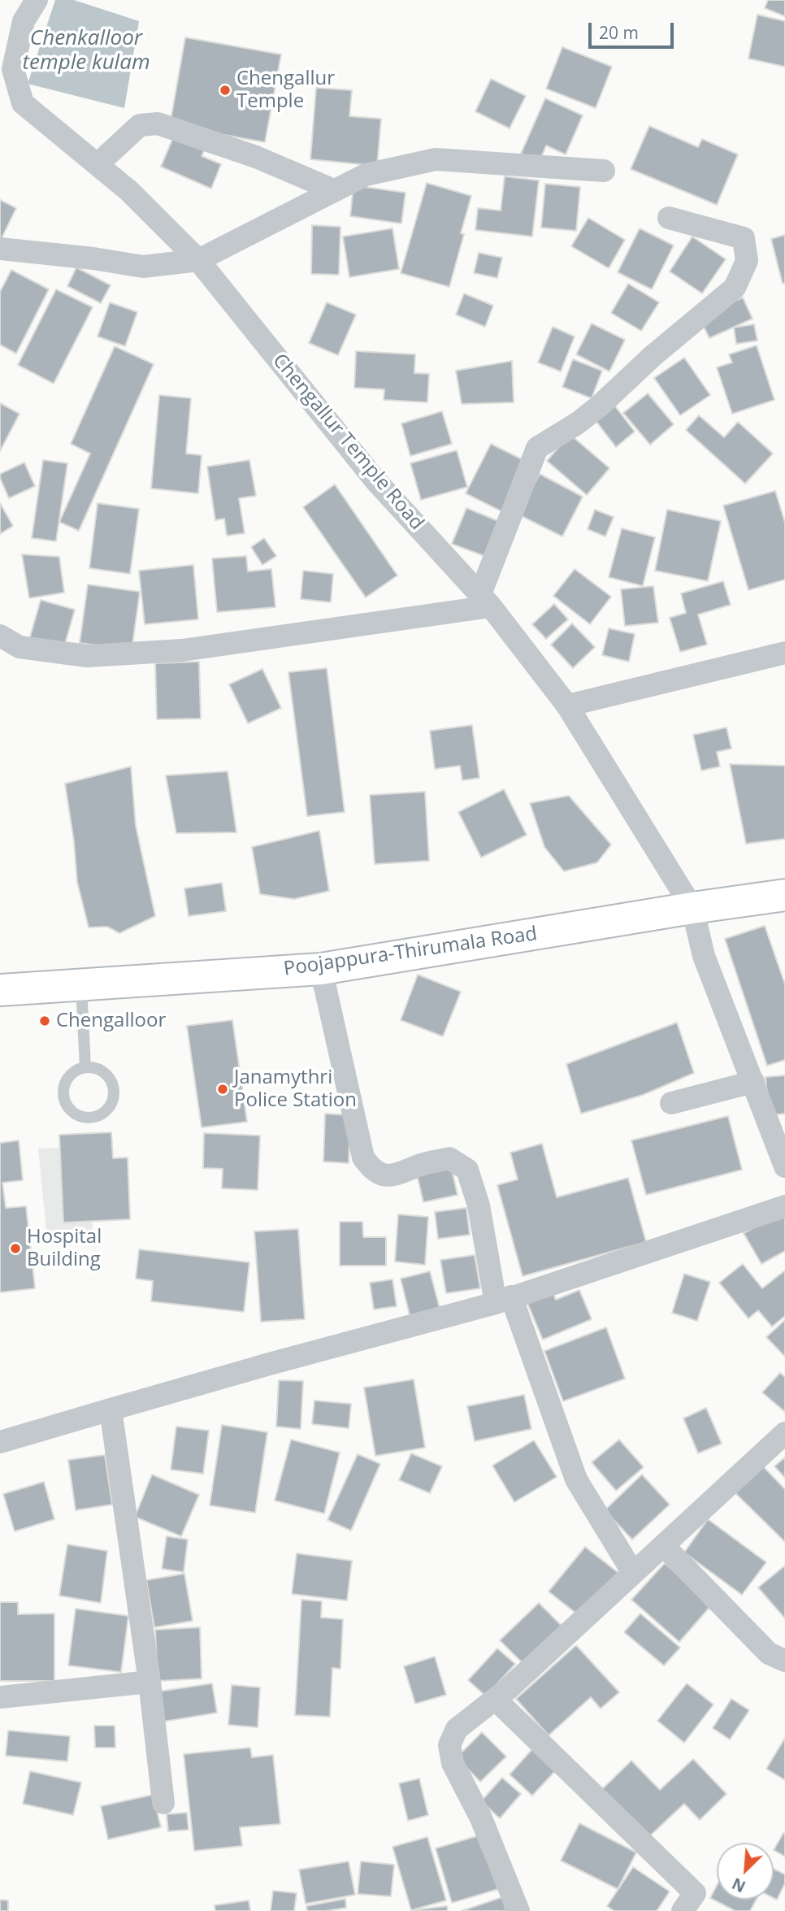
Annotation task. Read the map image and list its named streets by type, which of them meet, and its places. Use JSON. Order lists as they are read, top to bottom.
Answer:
{
  "streets": {
    "main road": ["Poojappura-Thirumala Road"],
    "street": ["Chengallur Temple Road"]
  },
  "crossings": [
    ["Chengallur Temple Road", "Poojappura-Thirumala Road"]
  ],
  "water": ["Chenkalloor temple kulam"],
  "places": [
    "Chengallur Temple",
    "Chengalloor",
    "Janamythri Police Station",
    "Hospital Building"
  ],
  "scale_bar": "20 m",
  "north": "bottom left"
}
